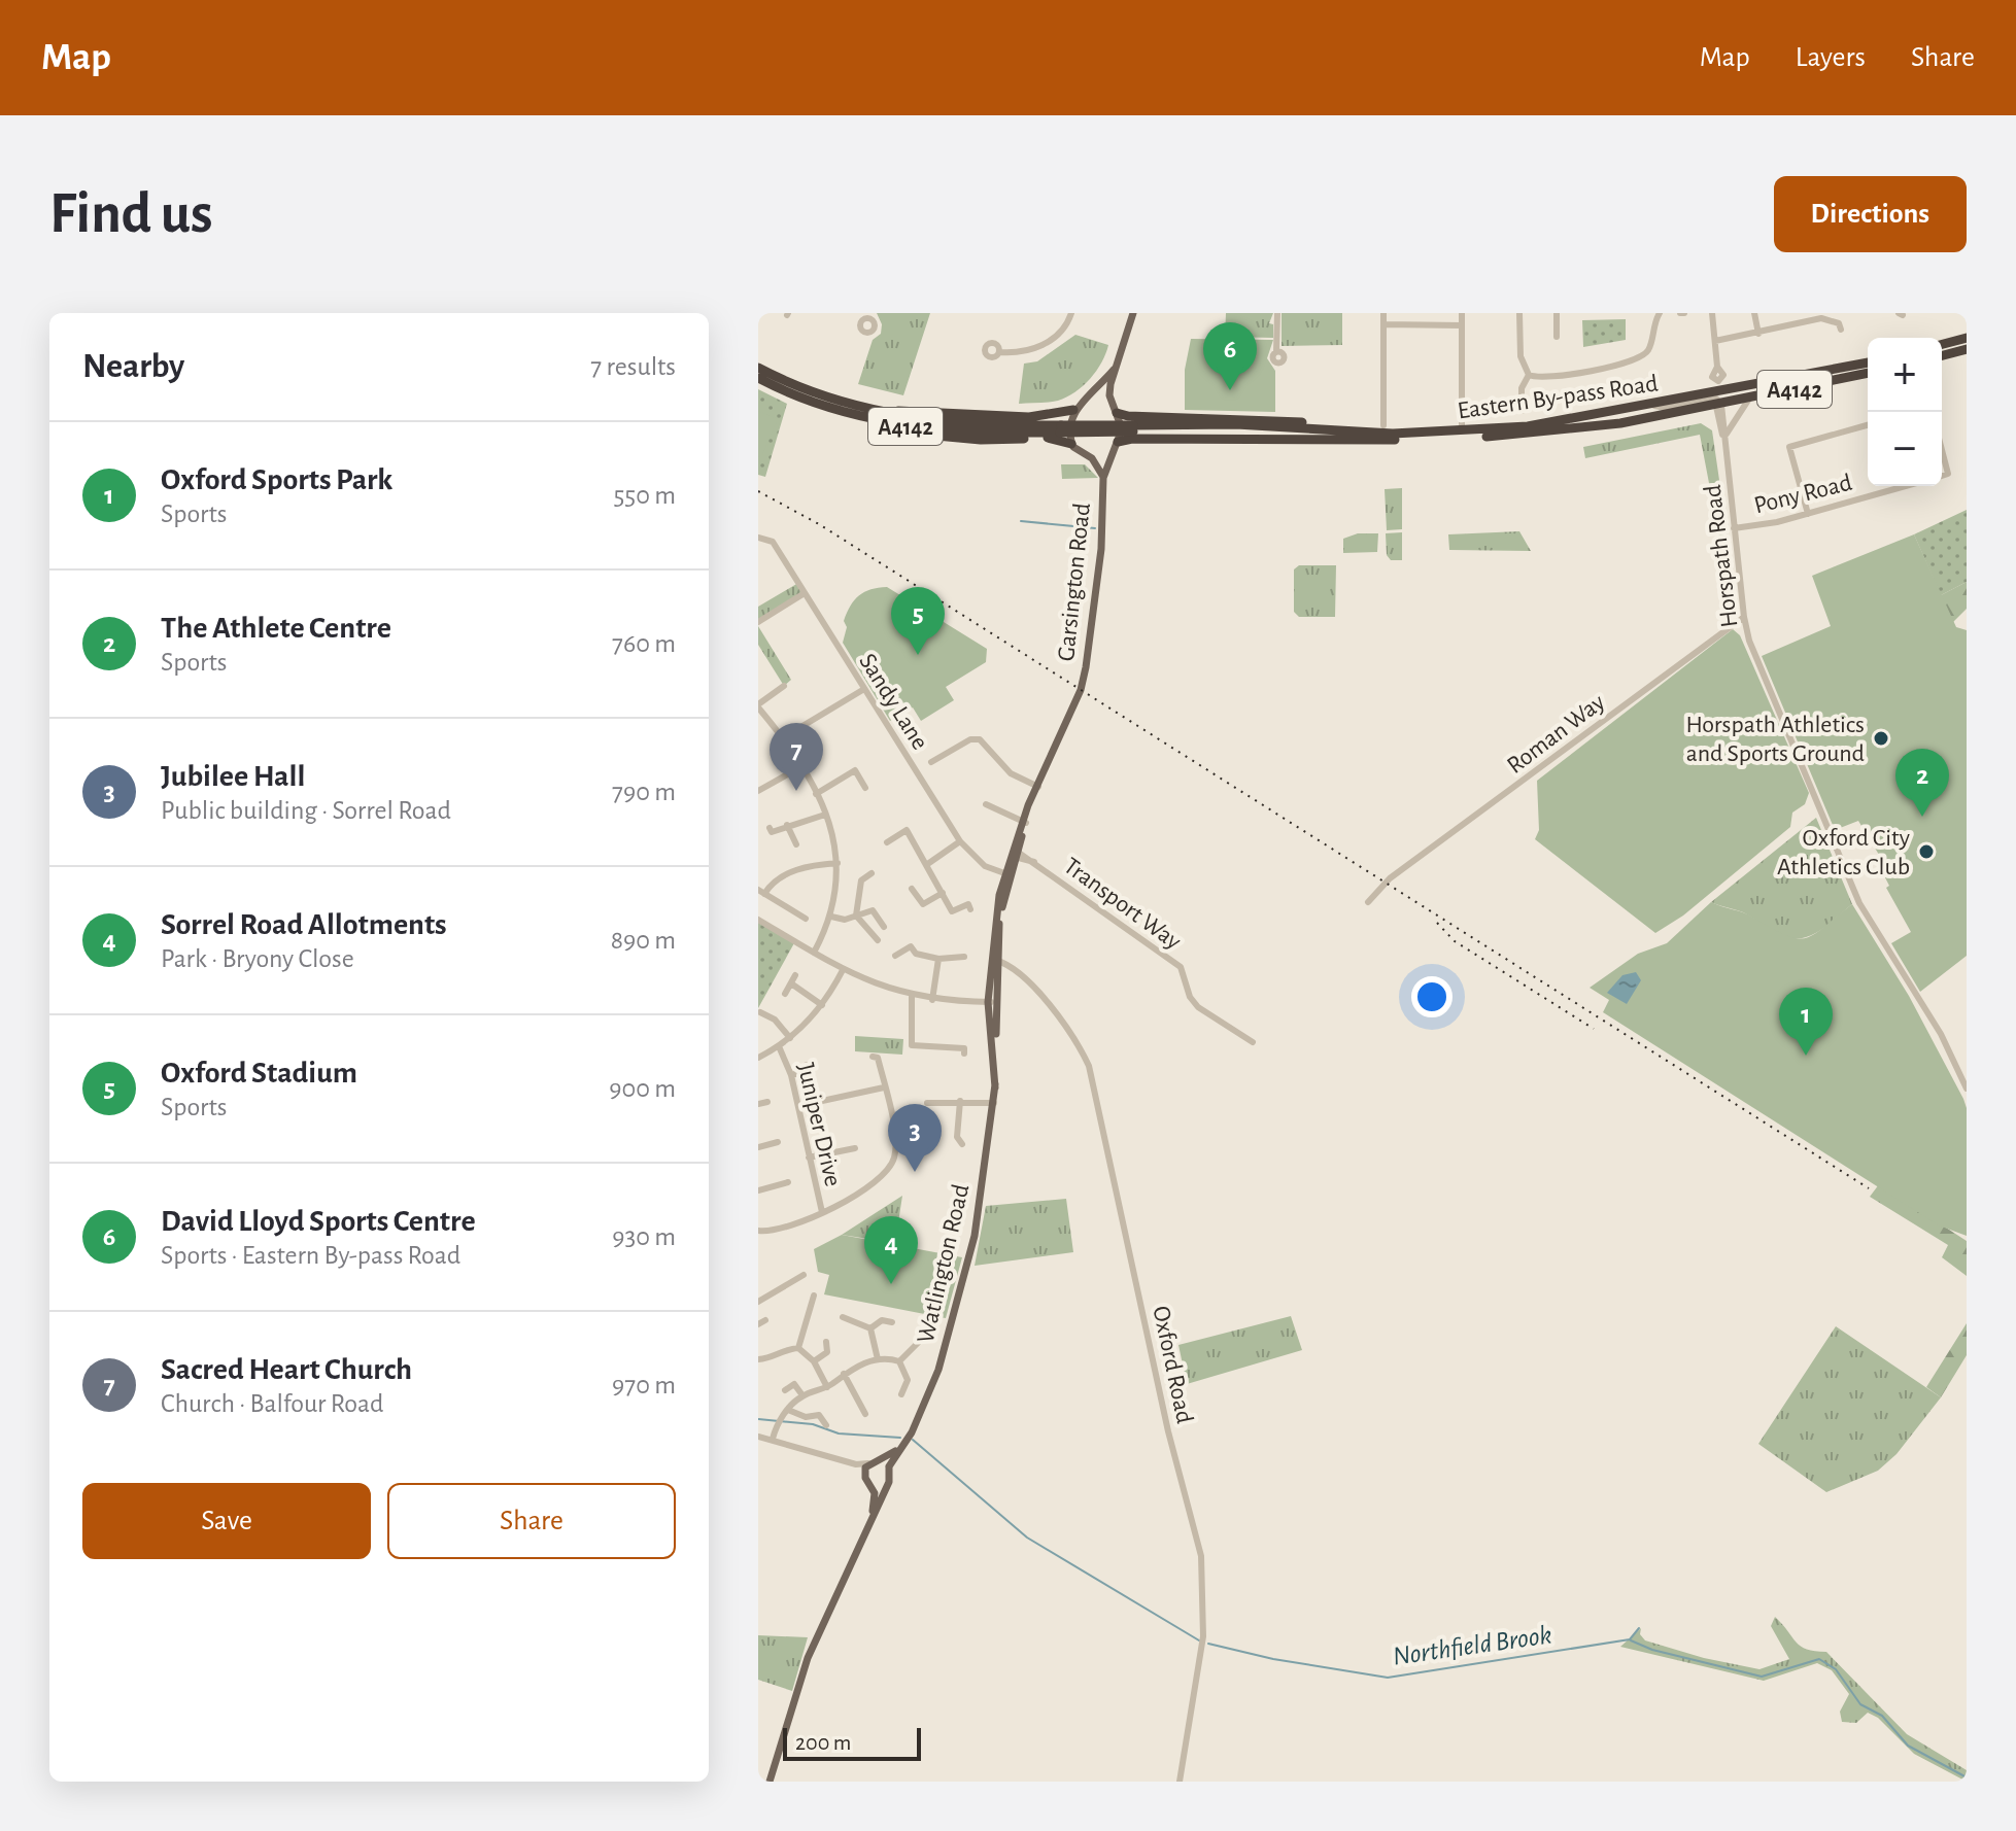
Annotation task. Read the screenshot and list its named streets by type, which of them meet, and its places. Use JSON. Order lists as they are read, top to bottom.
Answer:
{
  "streets": {
    "highway": ["A4142", "Eastern By-pass Road"],
    "main road": ["Garsington Road", "Watlington Road"],
    "street": [
      "Pony Road",
      "Horspath Road",
      "Sandy Lane",
      "Roman Way",
      "Transport Way",
      "Juniper Drive",
      "Oxford Road"
    ]
  },
  "crossings": [
    ["Eastern By-pass Road", "Horspath Road"],
    ["Pony Road", "Horspath Road"],
    ["Horspath Road", "Roman Way"],
    ["Garsington Road", "Watlington Road"],
    ["Sandy Lane", "Watlington Road"],
    ["Transport Way", "Watlington Road"],
    ["Watlington Road", "Oxford Road"]
  ],
  "water": ["Northfield Brook"],
  "places": ["Horspath Athletics and Sports Ground", "Oxford City Athletics Club"],
  "scale_bar": "200 m",
  "page": {
    "header": "Map",
    "nav": ["Map", "Layers", "Share"],
    "buttons": [
      "Directions",
      ["Save", "Share"]
    ],
    "title": "Find us",
    "heading": ["Nearby", "7 results"],
    "pins": [
      "6",
      "5",
      "7",
      "2",
      "1",
      "3",
      "4"
    ],
    "map_buttons": ["+", "−"],
    "list": [
      {
        "mark": "1",
        "name": "Oxford Sports Park",
        "note": "Sports",
        "value": "550 m"
      },
      {
        "mark": "2",
        "name": "The Athlete Centre",
        "note": "Sports",
        "value": "760 m"
      },
      {
        "mark": "3",
        "name": "Jubilee Hall",
        "note": "Public building · Sorrel Road",
        "value": "790 m"
      },
      {
        "mark": "4",
        "name": "Sorrel Road Allotments",
        "note": "Park · Bryony Close",
        "value": "890 m"
      },
      {
        "mark": "5",
        "name": "Oxford Stadium",
        "note": "Sports",
        "value": "900 m"
      },
      {
        "mark": "6",
        "name": "David Lloyd Sports Centre",
        "note": "Sports · Eastern By-pass Road",
        "value": "930 m"
      },
      {
        "mark": "7",
        "name": "Sacred Heart Church",
        "note": "Church · Balfour Road",
        "value": "970 m"
      }
    ],
    "scale": "200 m"
  }
}
